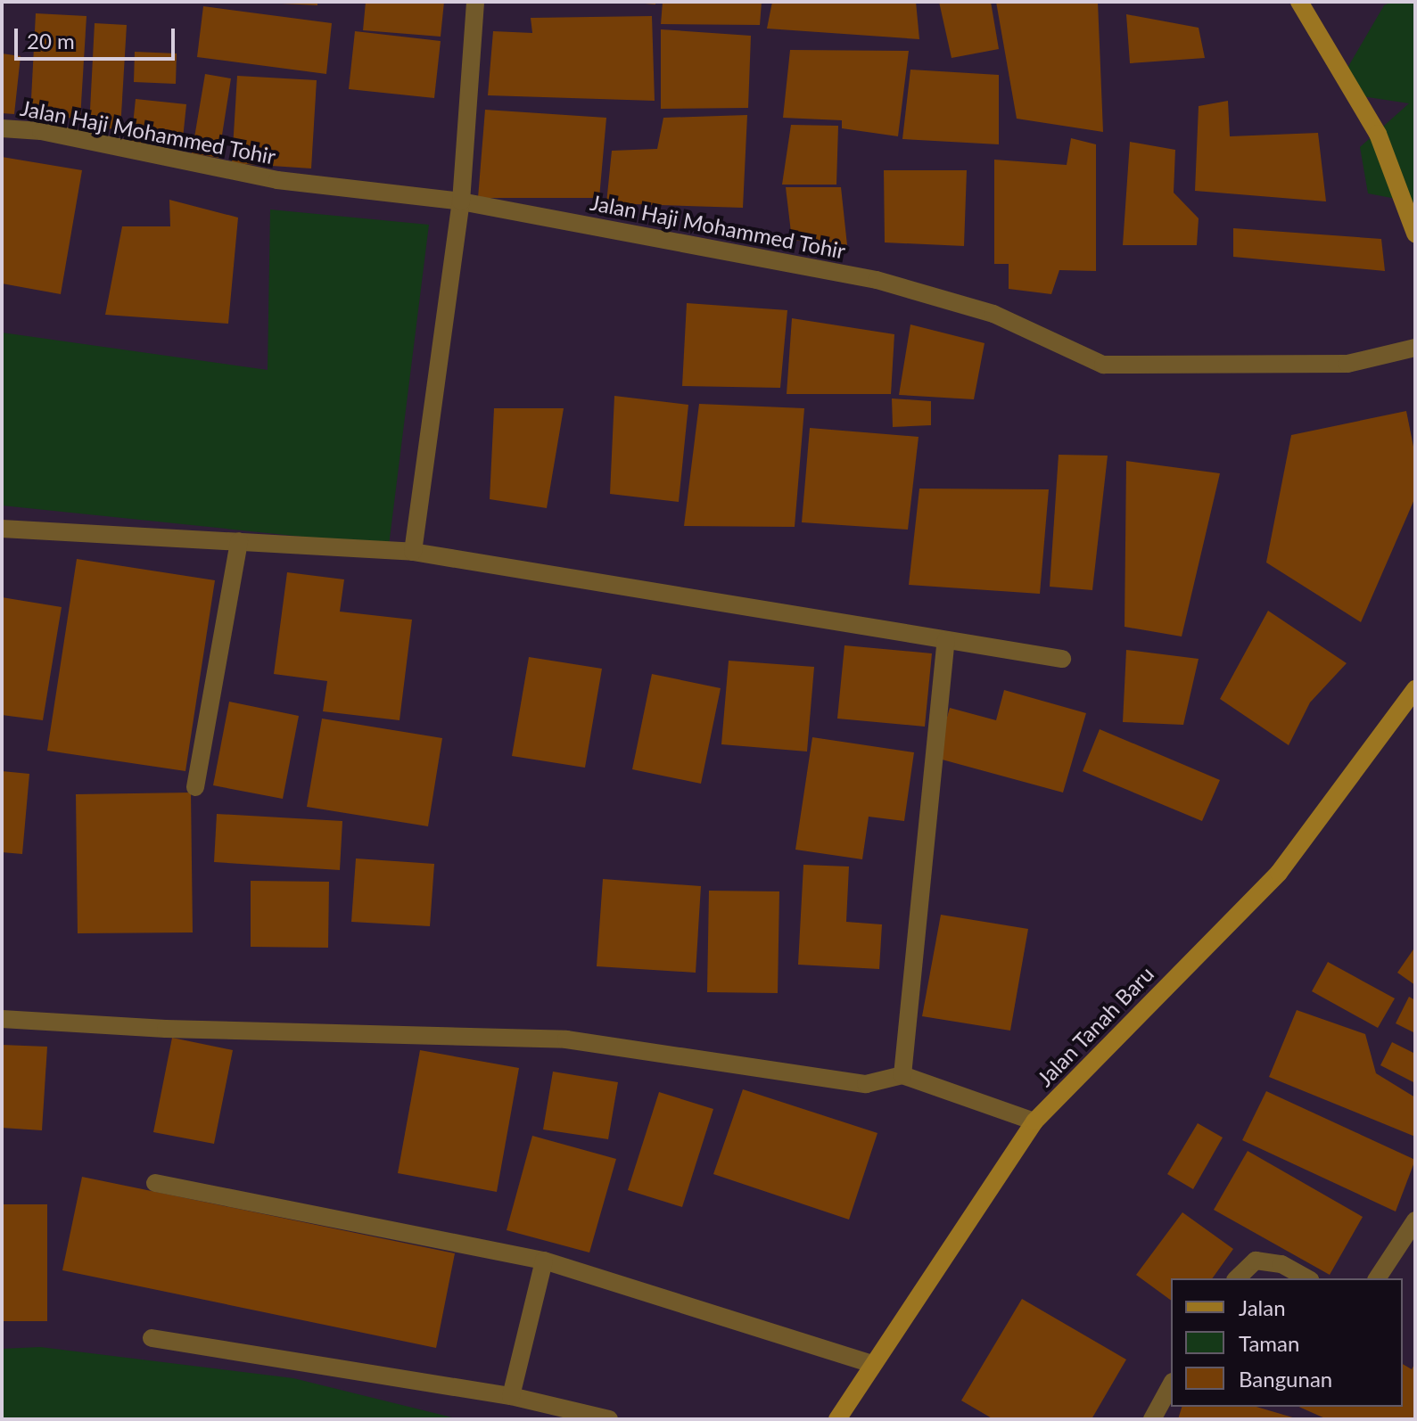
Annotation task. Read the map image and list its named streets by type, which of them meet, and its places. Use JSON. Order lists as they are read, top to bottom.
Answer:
{
  "streets": {
    "main road": ["Jalan Tanah Baru"],
    "street": ["Jalan Haji Mohammed Tohir"]
  },
  "legend": ["Jalan", "Taman", "Bangunan"],
  "scale_bar": "20 m"
}
